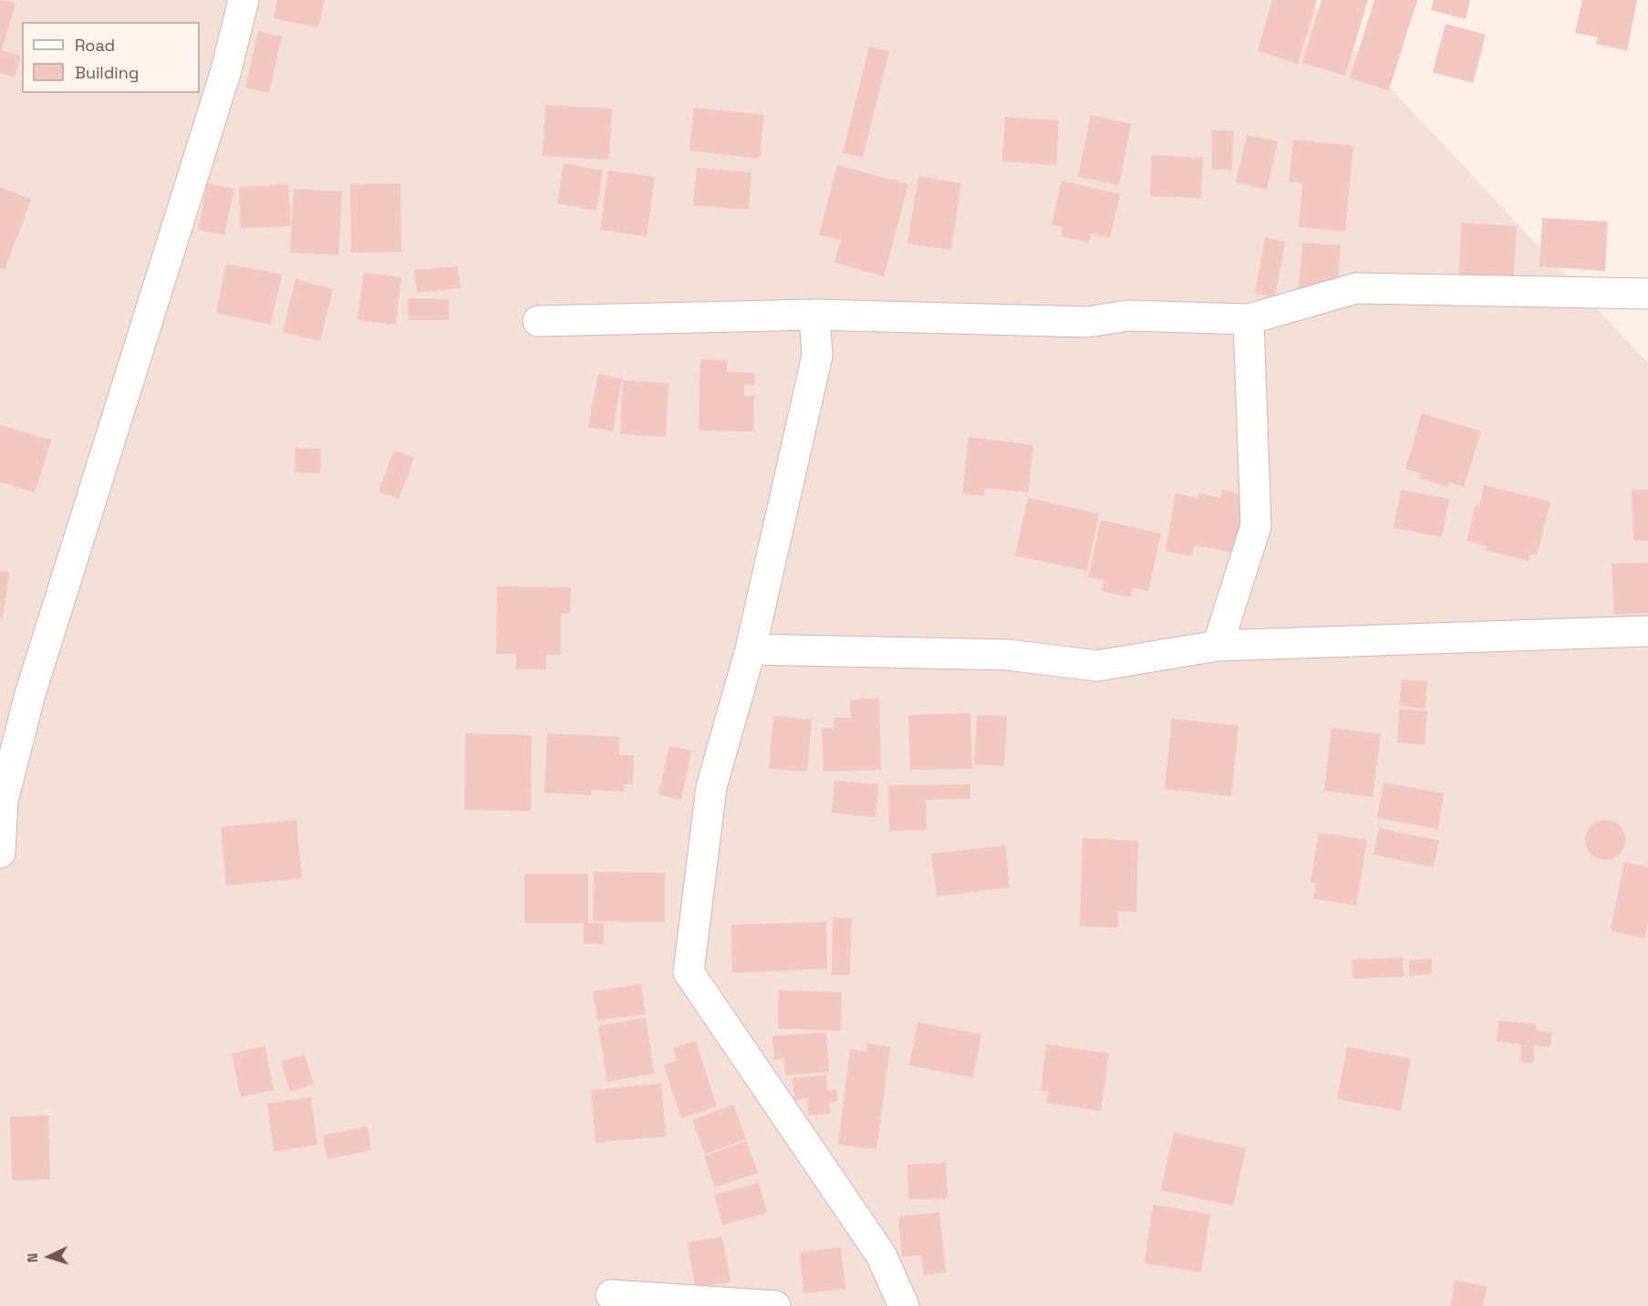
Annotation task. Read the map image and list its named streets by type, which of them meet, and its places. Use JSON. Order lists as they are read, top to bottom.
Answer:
{
  "legend": ["Road", "Building"],
  "north": "left"
}
